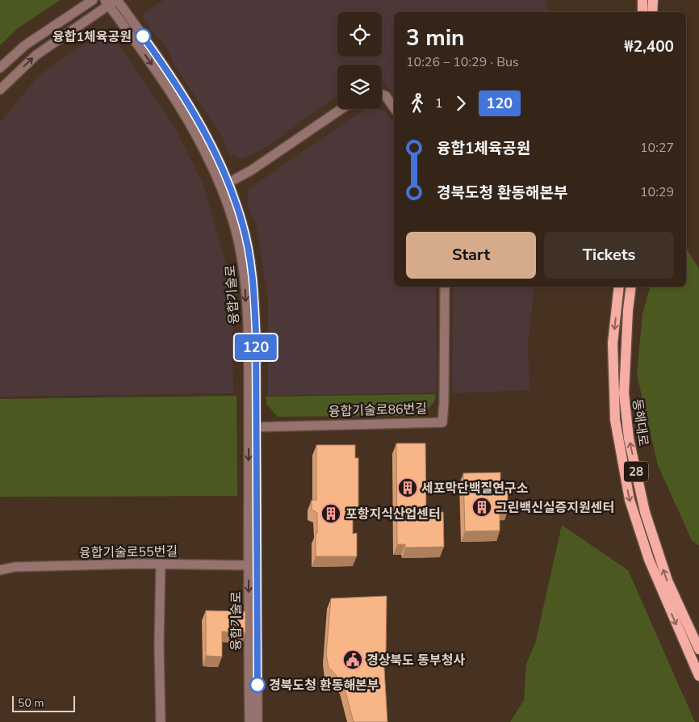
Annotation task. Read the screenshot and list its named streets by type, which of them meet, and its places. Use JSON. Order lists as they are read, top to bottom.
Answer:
{
  "streets": {
    "main road": ["동해대로", "28"],
    "street": ["융합기술로", "융합기술로86번길", "융합기술로55번길"]
  },
  "crossings": [
    ["융합기술로", "융합기술로86번길"],
    ["융합기술로", "융합기술로55번길"]
  ],
  "places": {
    "other": ["융합1체육공원", "경북도청 환동해본부"],
    "building": ["세포막단백질연구소", "그린백신실증지원센터", "포항지식산업센터"],
    "public building": ["경상북도 동부청사"]
  },
  "lines": ["bus line 120"],
  "scale_bar": "50 m",
  "page": {
    "on_map": "120",
    "heading": ["3 min", "10:26 – 10:29 · Bus", "₩2,400"],
    "legs": ["1", "120"],
    "list": [
      {
        "name": "융합1체육공원",
        "value": "10:27"
      },
      {
        "name": "경북도청 환동해본부",
        "value": "10:29"
      }
    ],
    "buttons": ["Start", "Tickets"],
    "scale": "50 m"
  }
}
